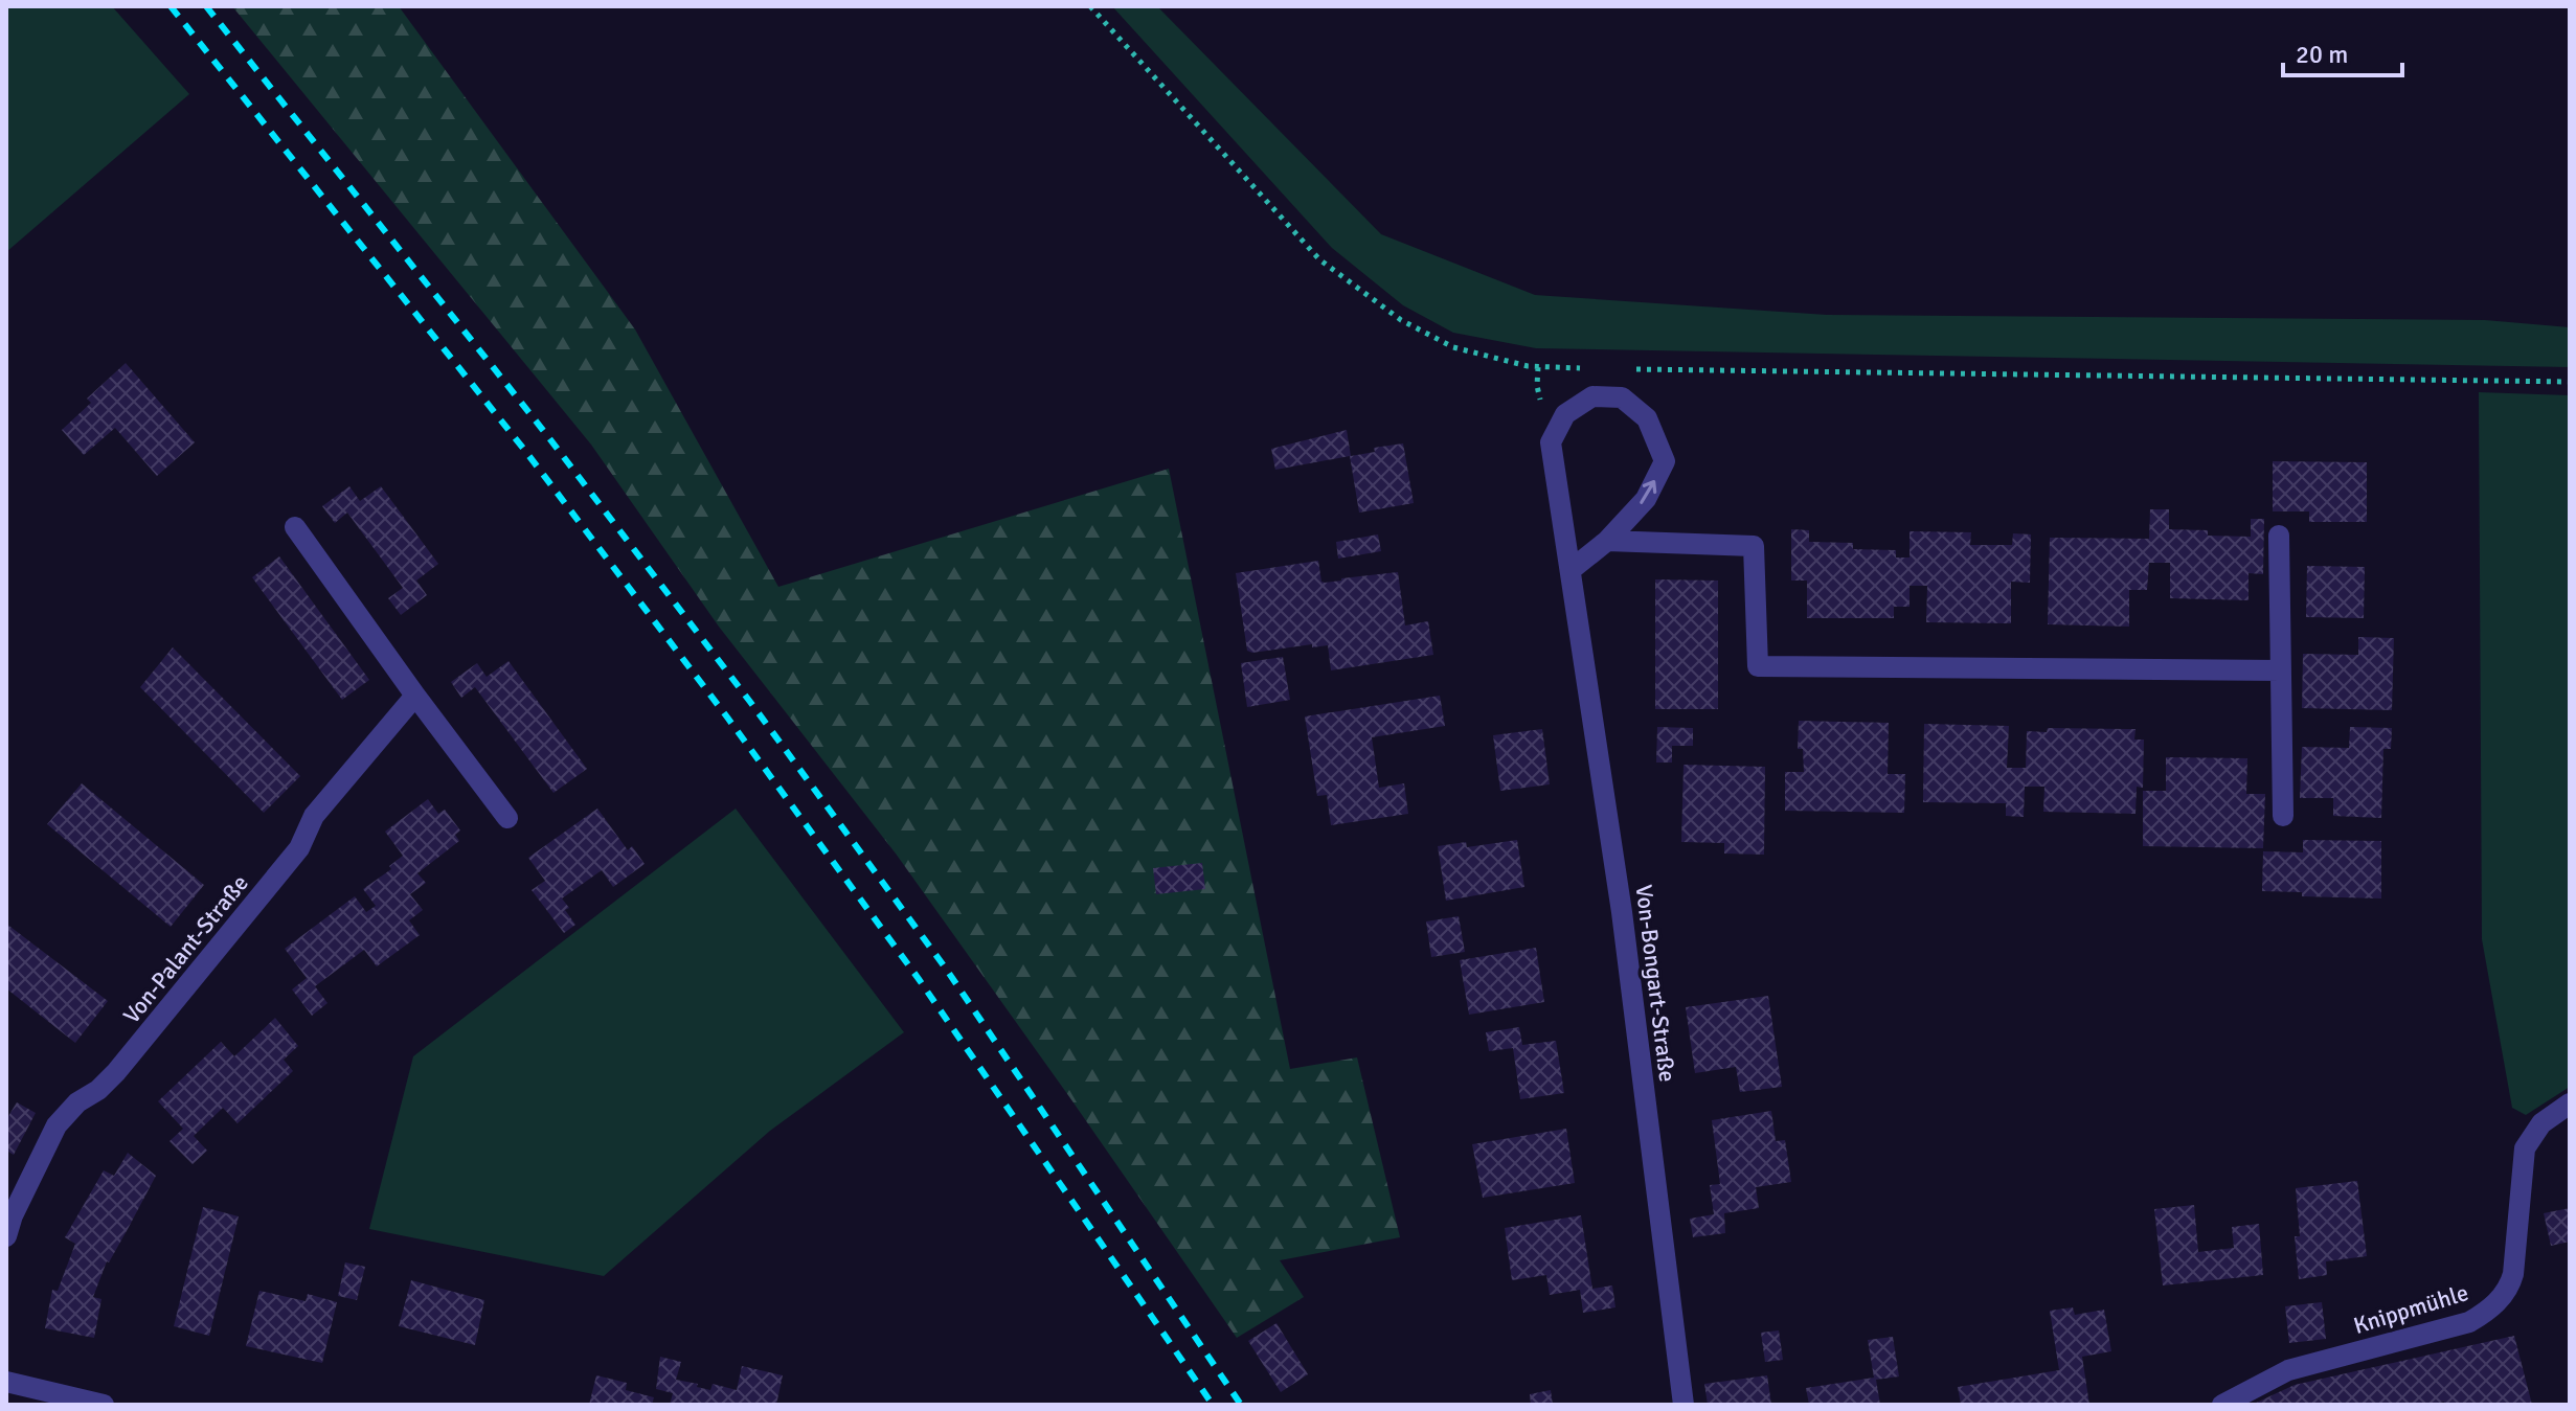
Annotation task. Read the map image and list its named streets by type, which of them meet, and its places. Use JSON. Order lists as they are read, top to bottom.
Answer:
{
  "streets": {
    "street": ["Von-Palant-Straße", "Von-Bongart-Straße", "Knippmühle"]
  },
  "scale_bar": "20 m"
}
